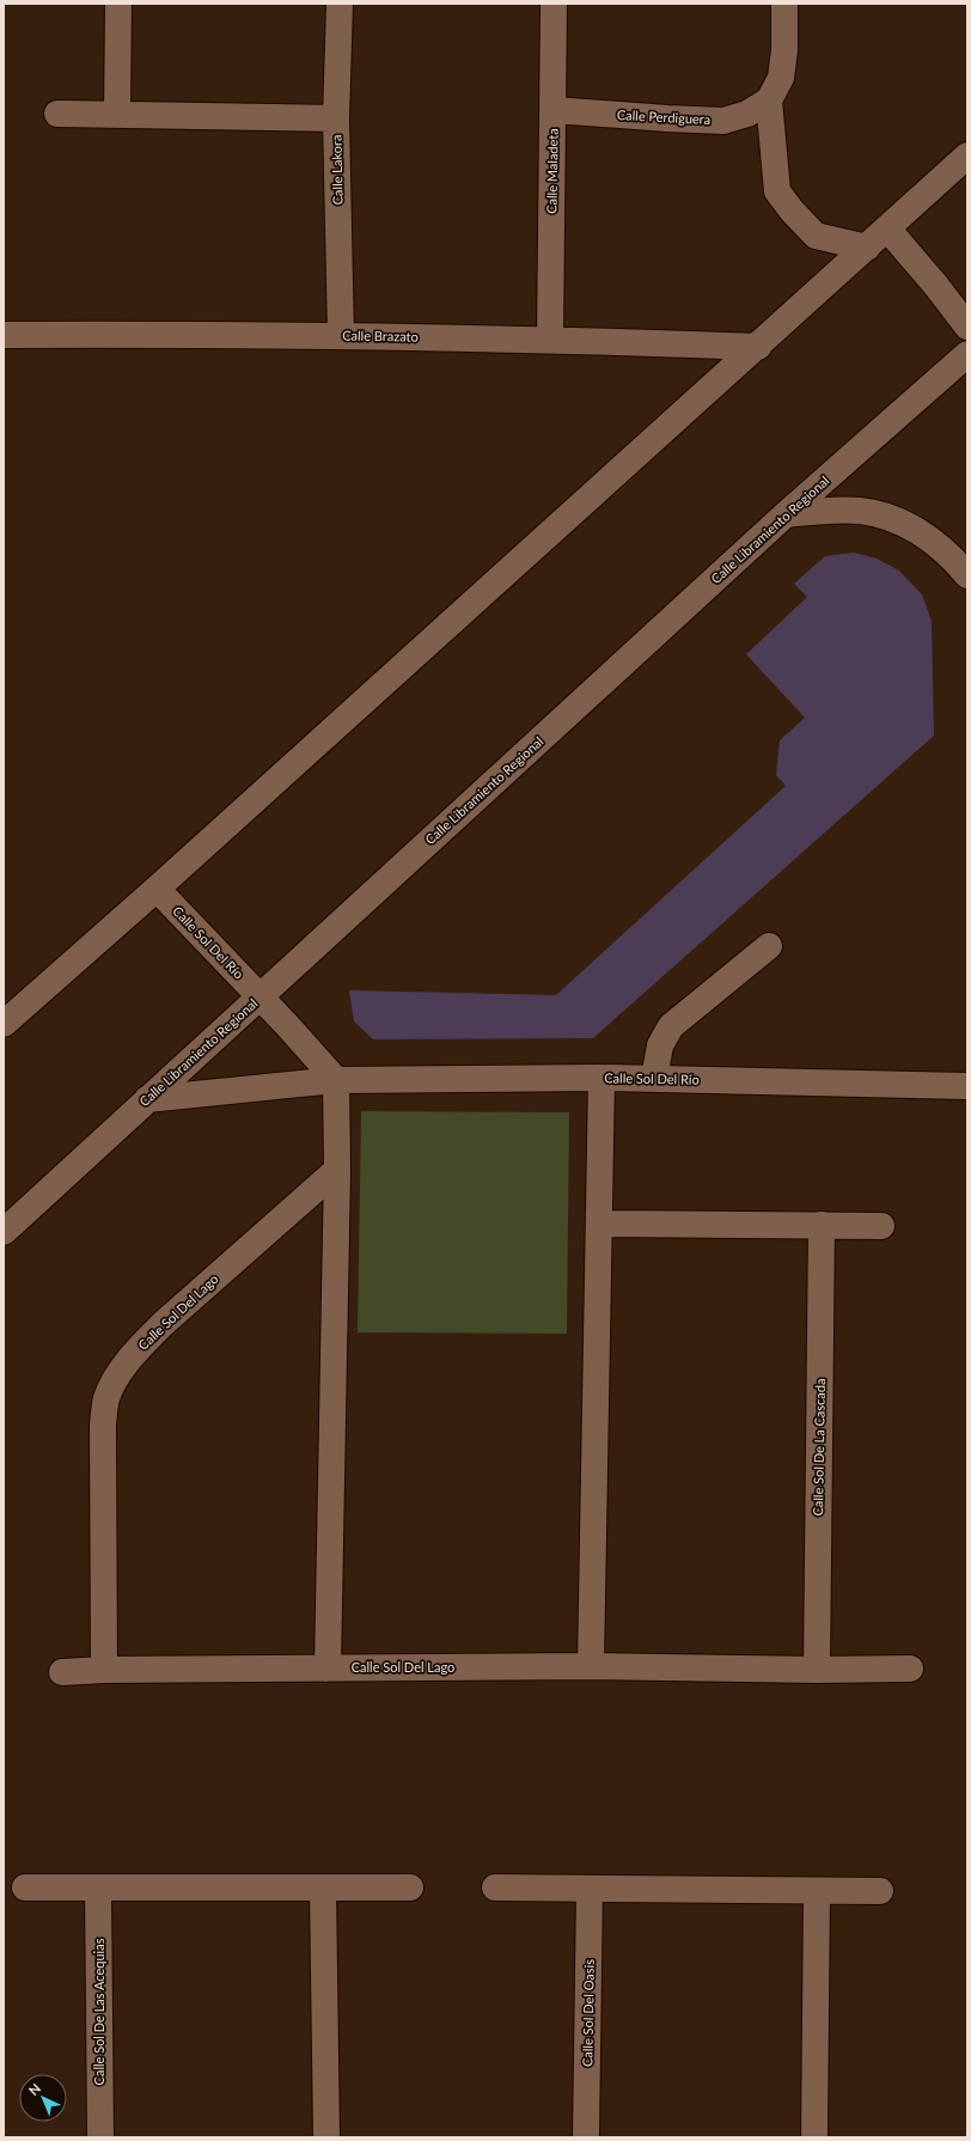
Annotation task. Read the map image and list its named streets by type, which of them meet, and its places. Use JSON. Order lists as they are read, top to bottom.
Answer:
{
  "streets": {
    "street": [
      "Calle Perdiguera",
      "Calle Lakora",
      "Calle Maladeta",
      "Calle Brazato",
      "Calle Libramiento Regional",
      "Calle Sol Del Río",
      "Calle Sol Del Lago",
      "Calle Sol De La Cascada",
      "Calle Sol De Las Acequias",
      "Calle Sol Del Oasis"
    ]
  },
  "crossings": [
    ["Calle Perdiguera", "Calle Maladeta"],
    ["Calle Lakora", "Calle Brazato"],
    ["Calle Maladeta", "Calle Brazato"],
    ["Calle Libramiento Regional", "Calle Sol Del Río"]
  ],
  "north": "top left"
}
